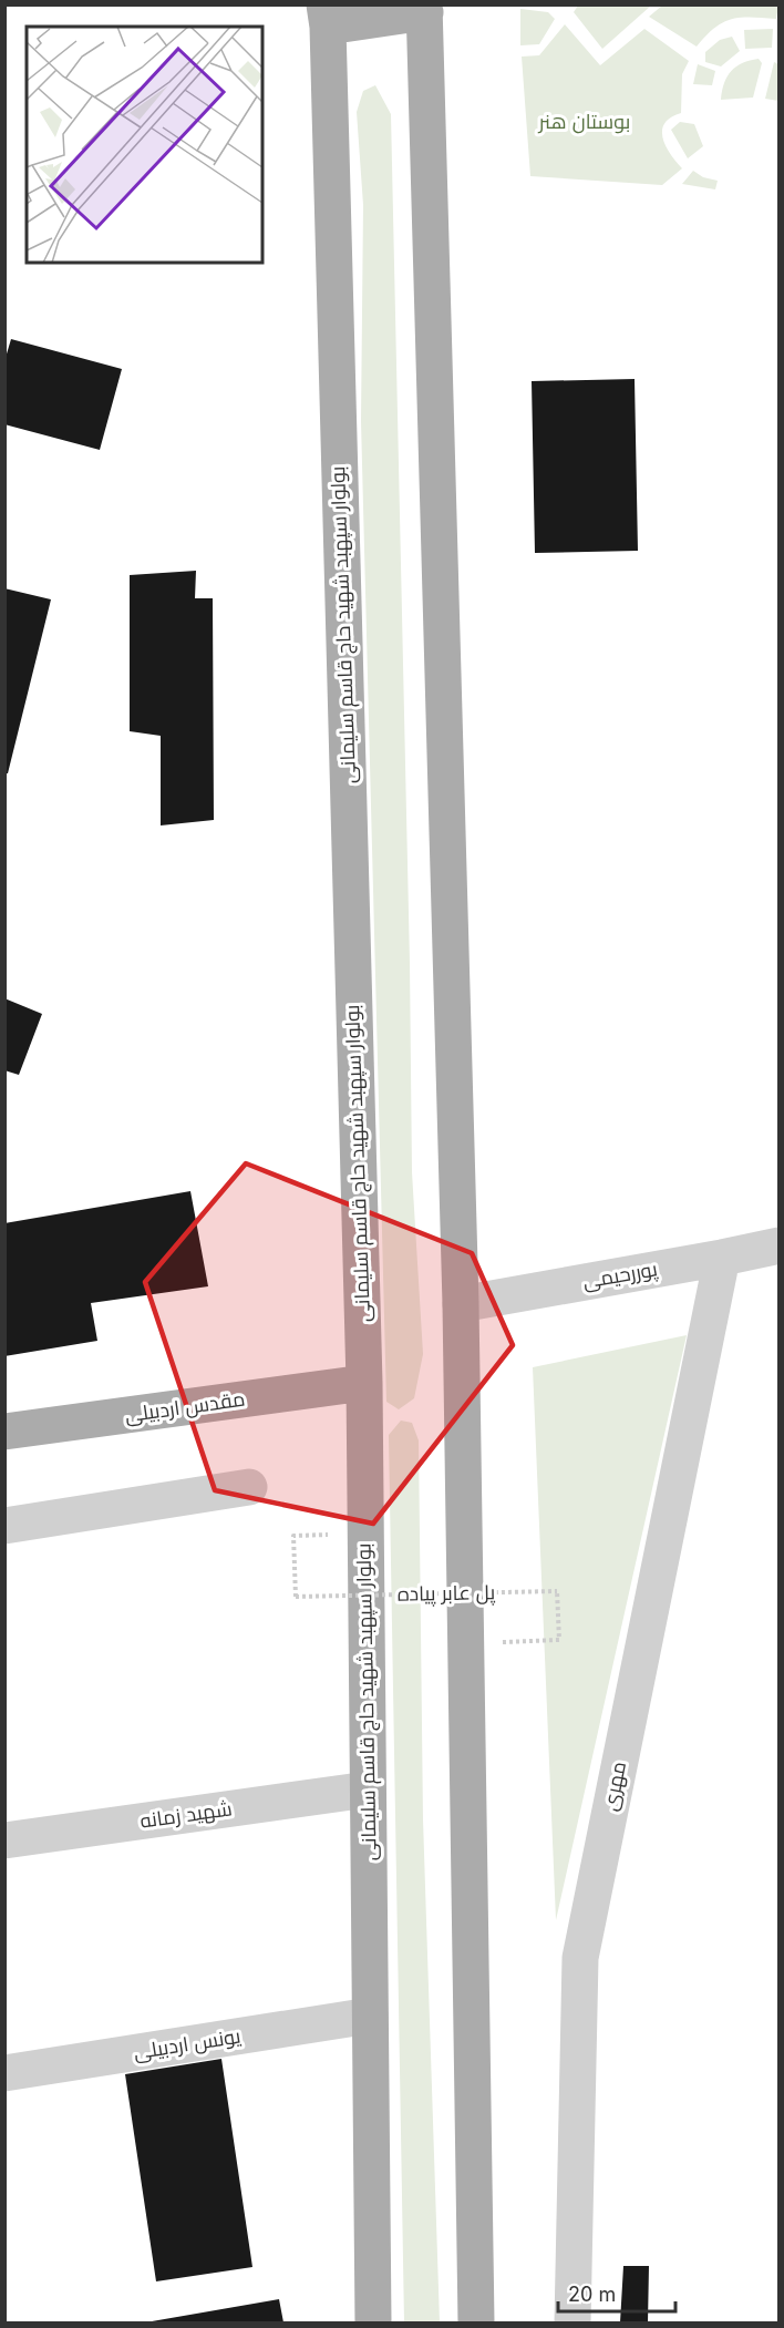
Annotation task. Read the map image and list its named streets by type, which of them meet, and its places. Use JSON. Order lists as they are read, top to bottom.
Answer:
{
  "streets": {
    "main road": ["بولوار سپهبد شهید حاج قاسم سلیمانی", "مقدس اردبیلی"],
    "street": [
      "پوررحیمی",
      "مهری",
      "شهید زمانه",
      "یونس اردبیلی"
    ],
    "path": ["پل عابر پیاده"]
  },
  "crossings": [
    ["بولوار سپهبد شهید حاج قاسم سلیمانی", "مقدس اردبیلی"],
    ["بولوار سپهبد شهید حاج قاسم سلیمانی", "شهید زمانه"],
    ["بولوار سپهبد شهید حاج قاسم سلیمانی", "یونس اردبیلی"],
    ["پوررحیمی", "مهری"]
  ],
  "parks": ["بوستان هنر"],
  "scale_bar": "20 m"
}
